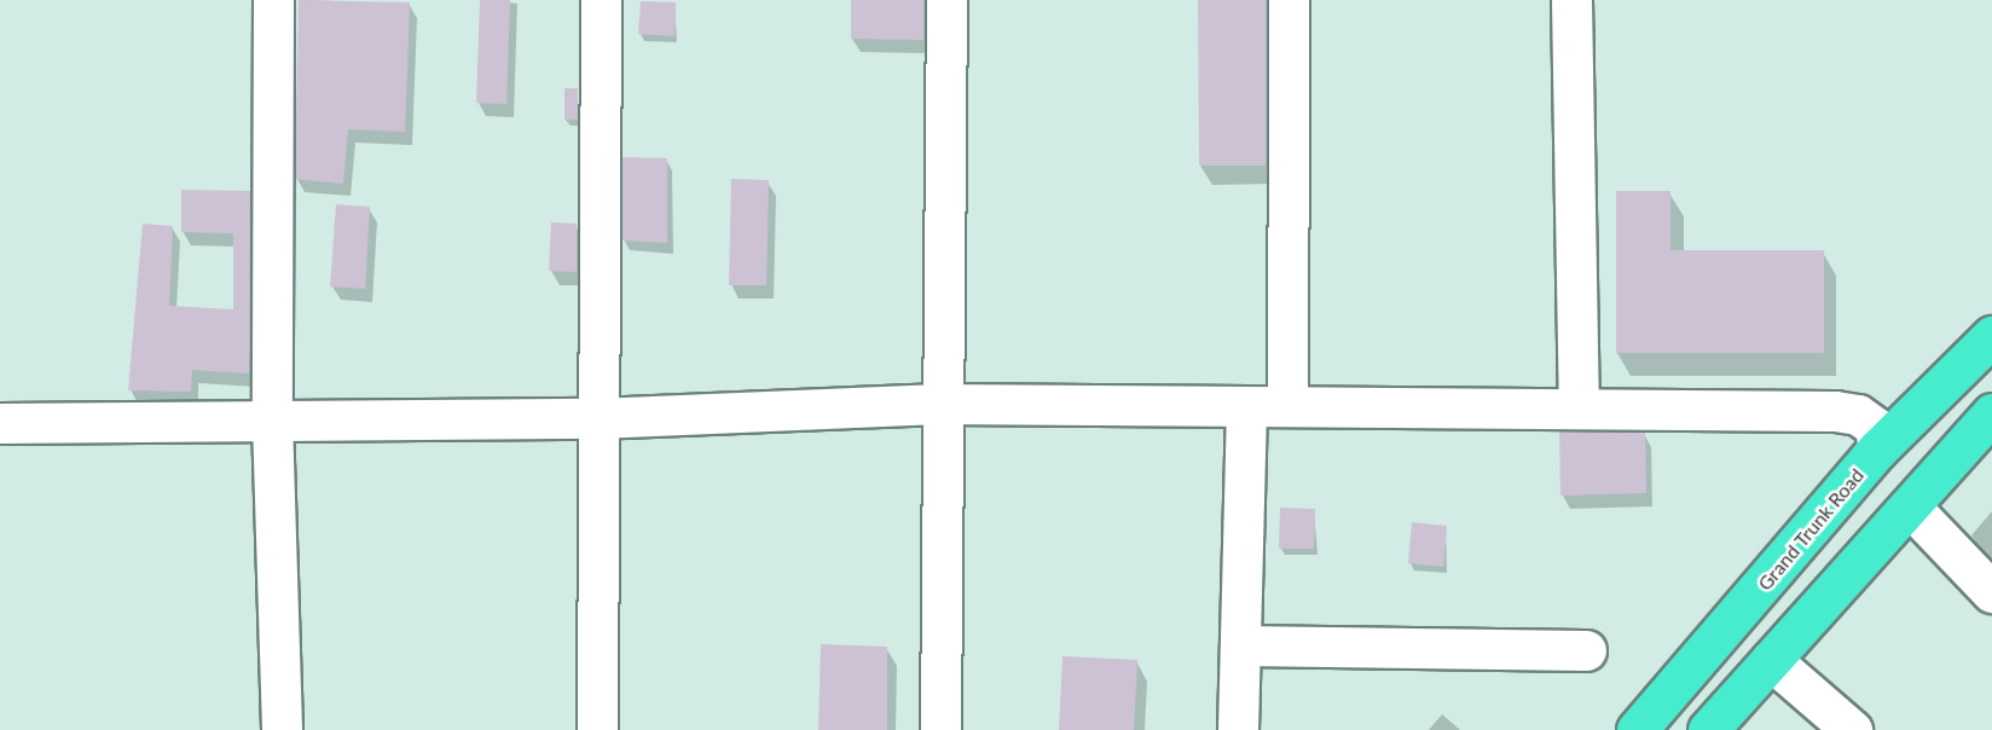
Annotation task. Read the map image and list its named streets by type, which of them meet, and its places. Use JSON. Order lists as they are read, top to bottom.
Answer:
{
  "streets": {
    "highway": ["Grand Trunk Road"]
  }
}
